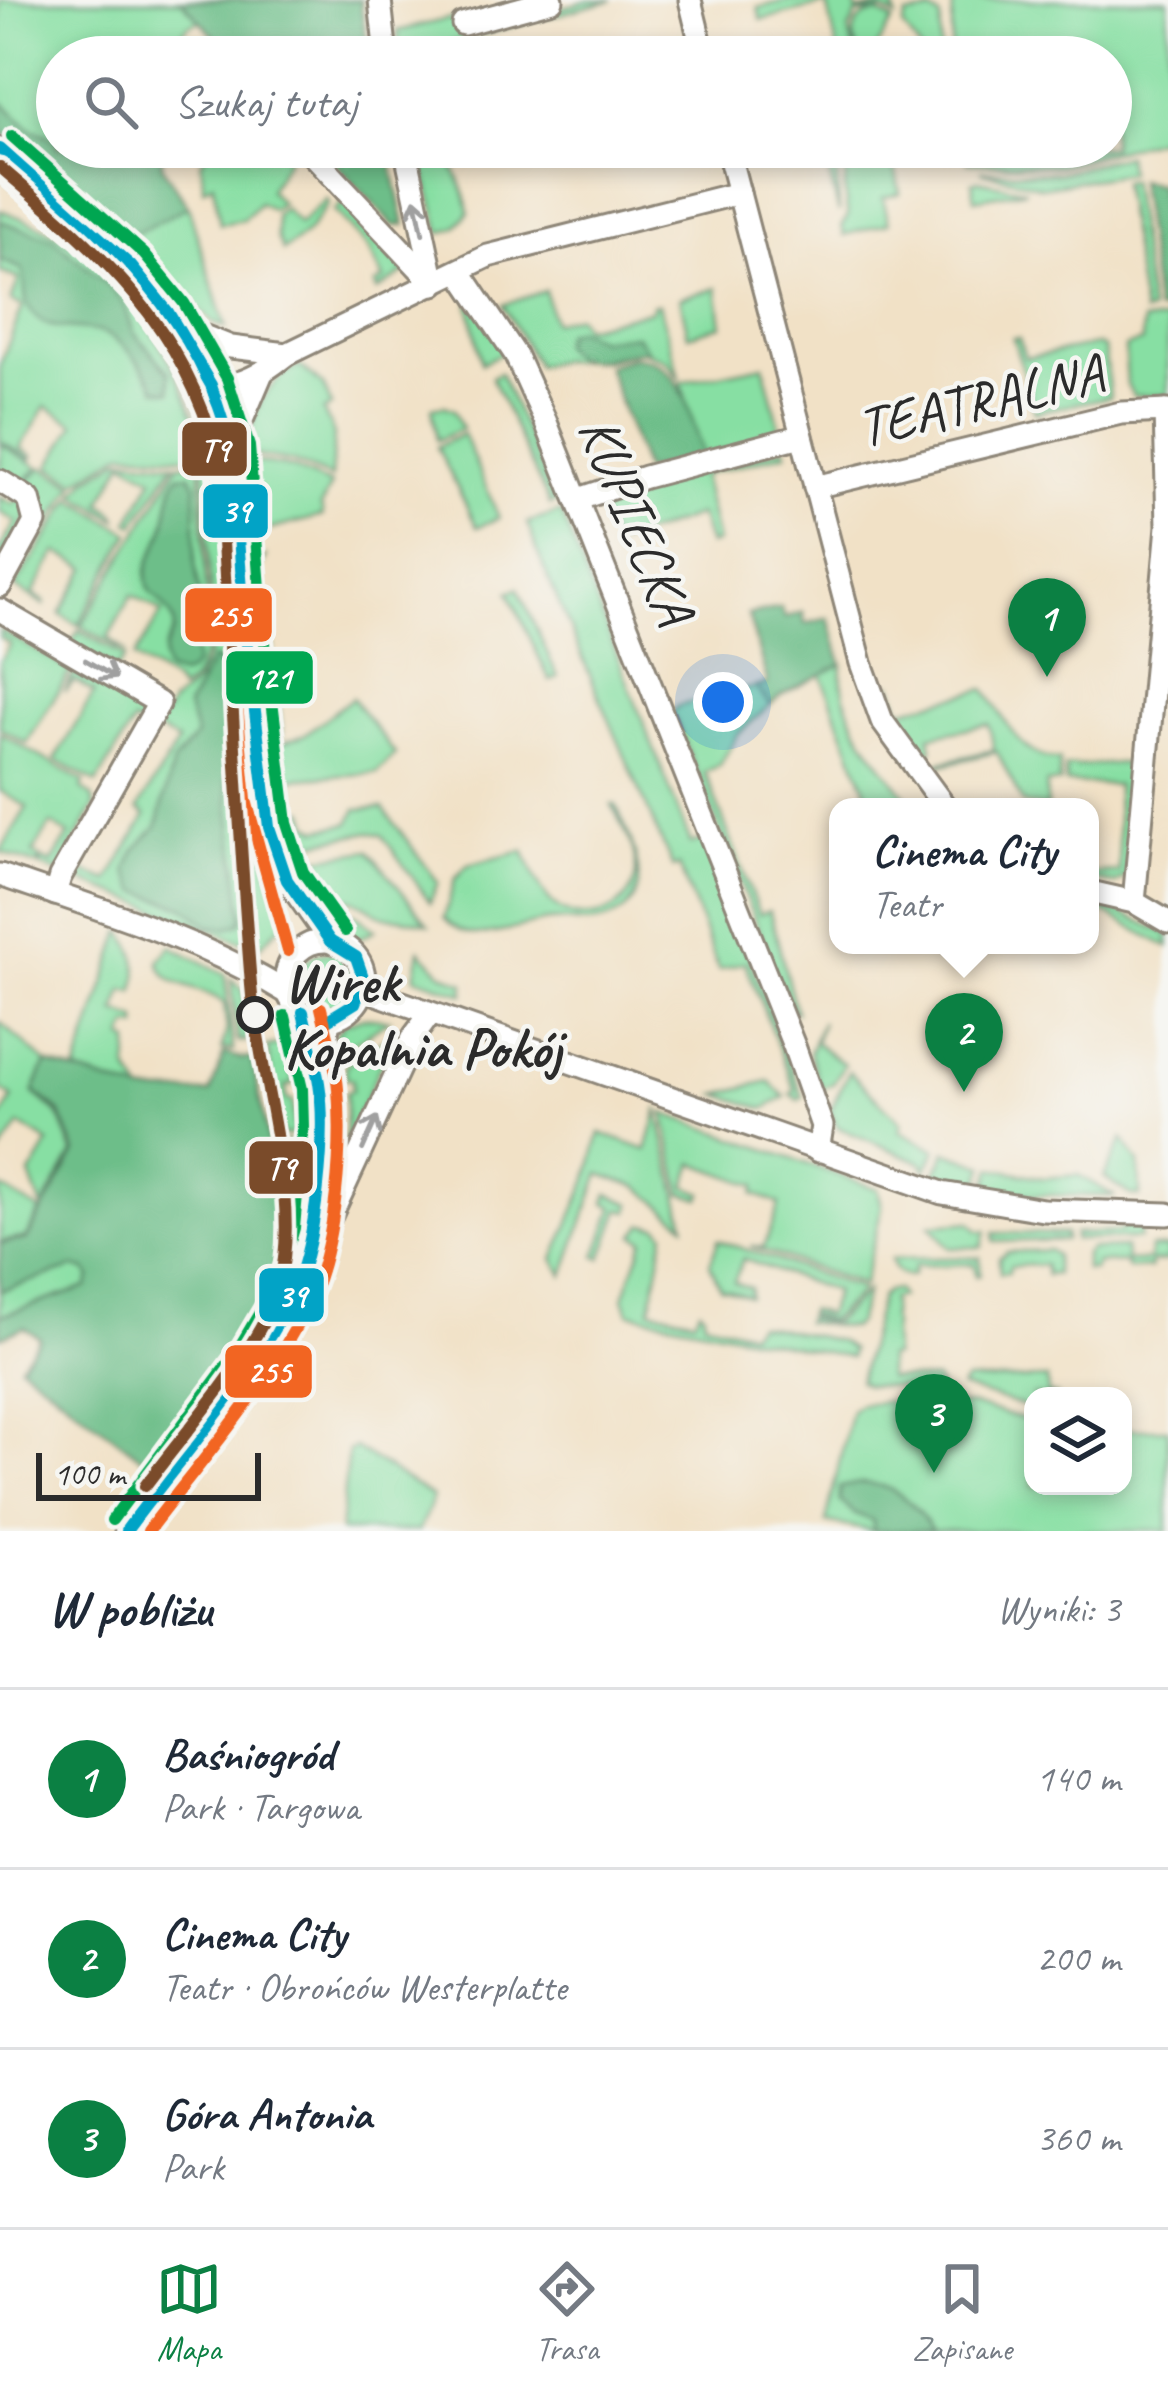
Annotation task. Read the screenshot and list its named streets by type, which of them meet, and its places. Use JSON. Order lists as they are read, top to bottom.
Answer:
{
  "streets": {
    "street": ["TEATRALNA", "KUPIECKA"]
  },
  "places": ["Wirek Kopalnia Pokój"],
  "lines": [
    "transit line 121",
    "transit line 39",
    "transit line T9",
    "transit line 255"
  ],
  "scale_bar": "100 m",
  "page": {
    "search": "Szukaj tutaj",
    "pins": ["1", "2", "3"],
    "popup": ["Cinema City", "Teatr"],
    "scale": "100 m",
    "heading": ["W pobliżu", "Wyniki: 3"],
    "list": [
      {
        "mark": "1",
        "name": "Baśniogród",
        "note": "Park · Targowa",
        "value": "140 m"
      },
      {
        "mark": "2",
        "name": "Cinema City",
        "note": "Teatr · Obrońców Westerplatte",
        "value": "200 m"
      },
      {
        "mark": "3",
        "name": "Góra Antonia",
        "note": "Park",
        "value": "360 m"
      }
    ],
    "nav": ["Mapa", "Trasa", "Zapisane"]
  }
}
